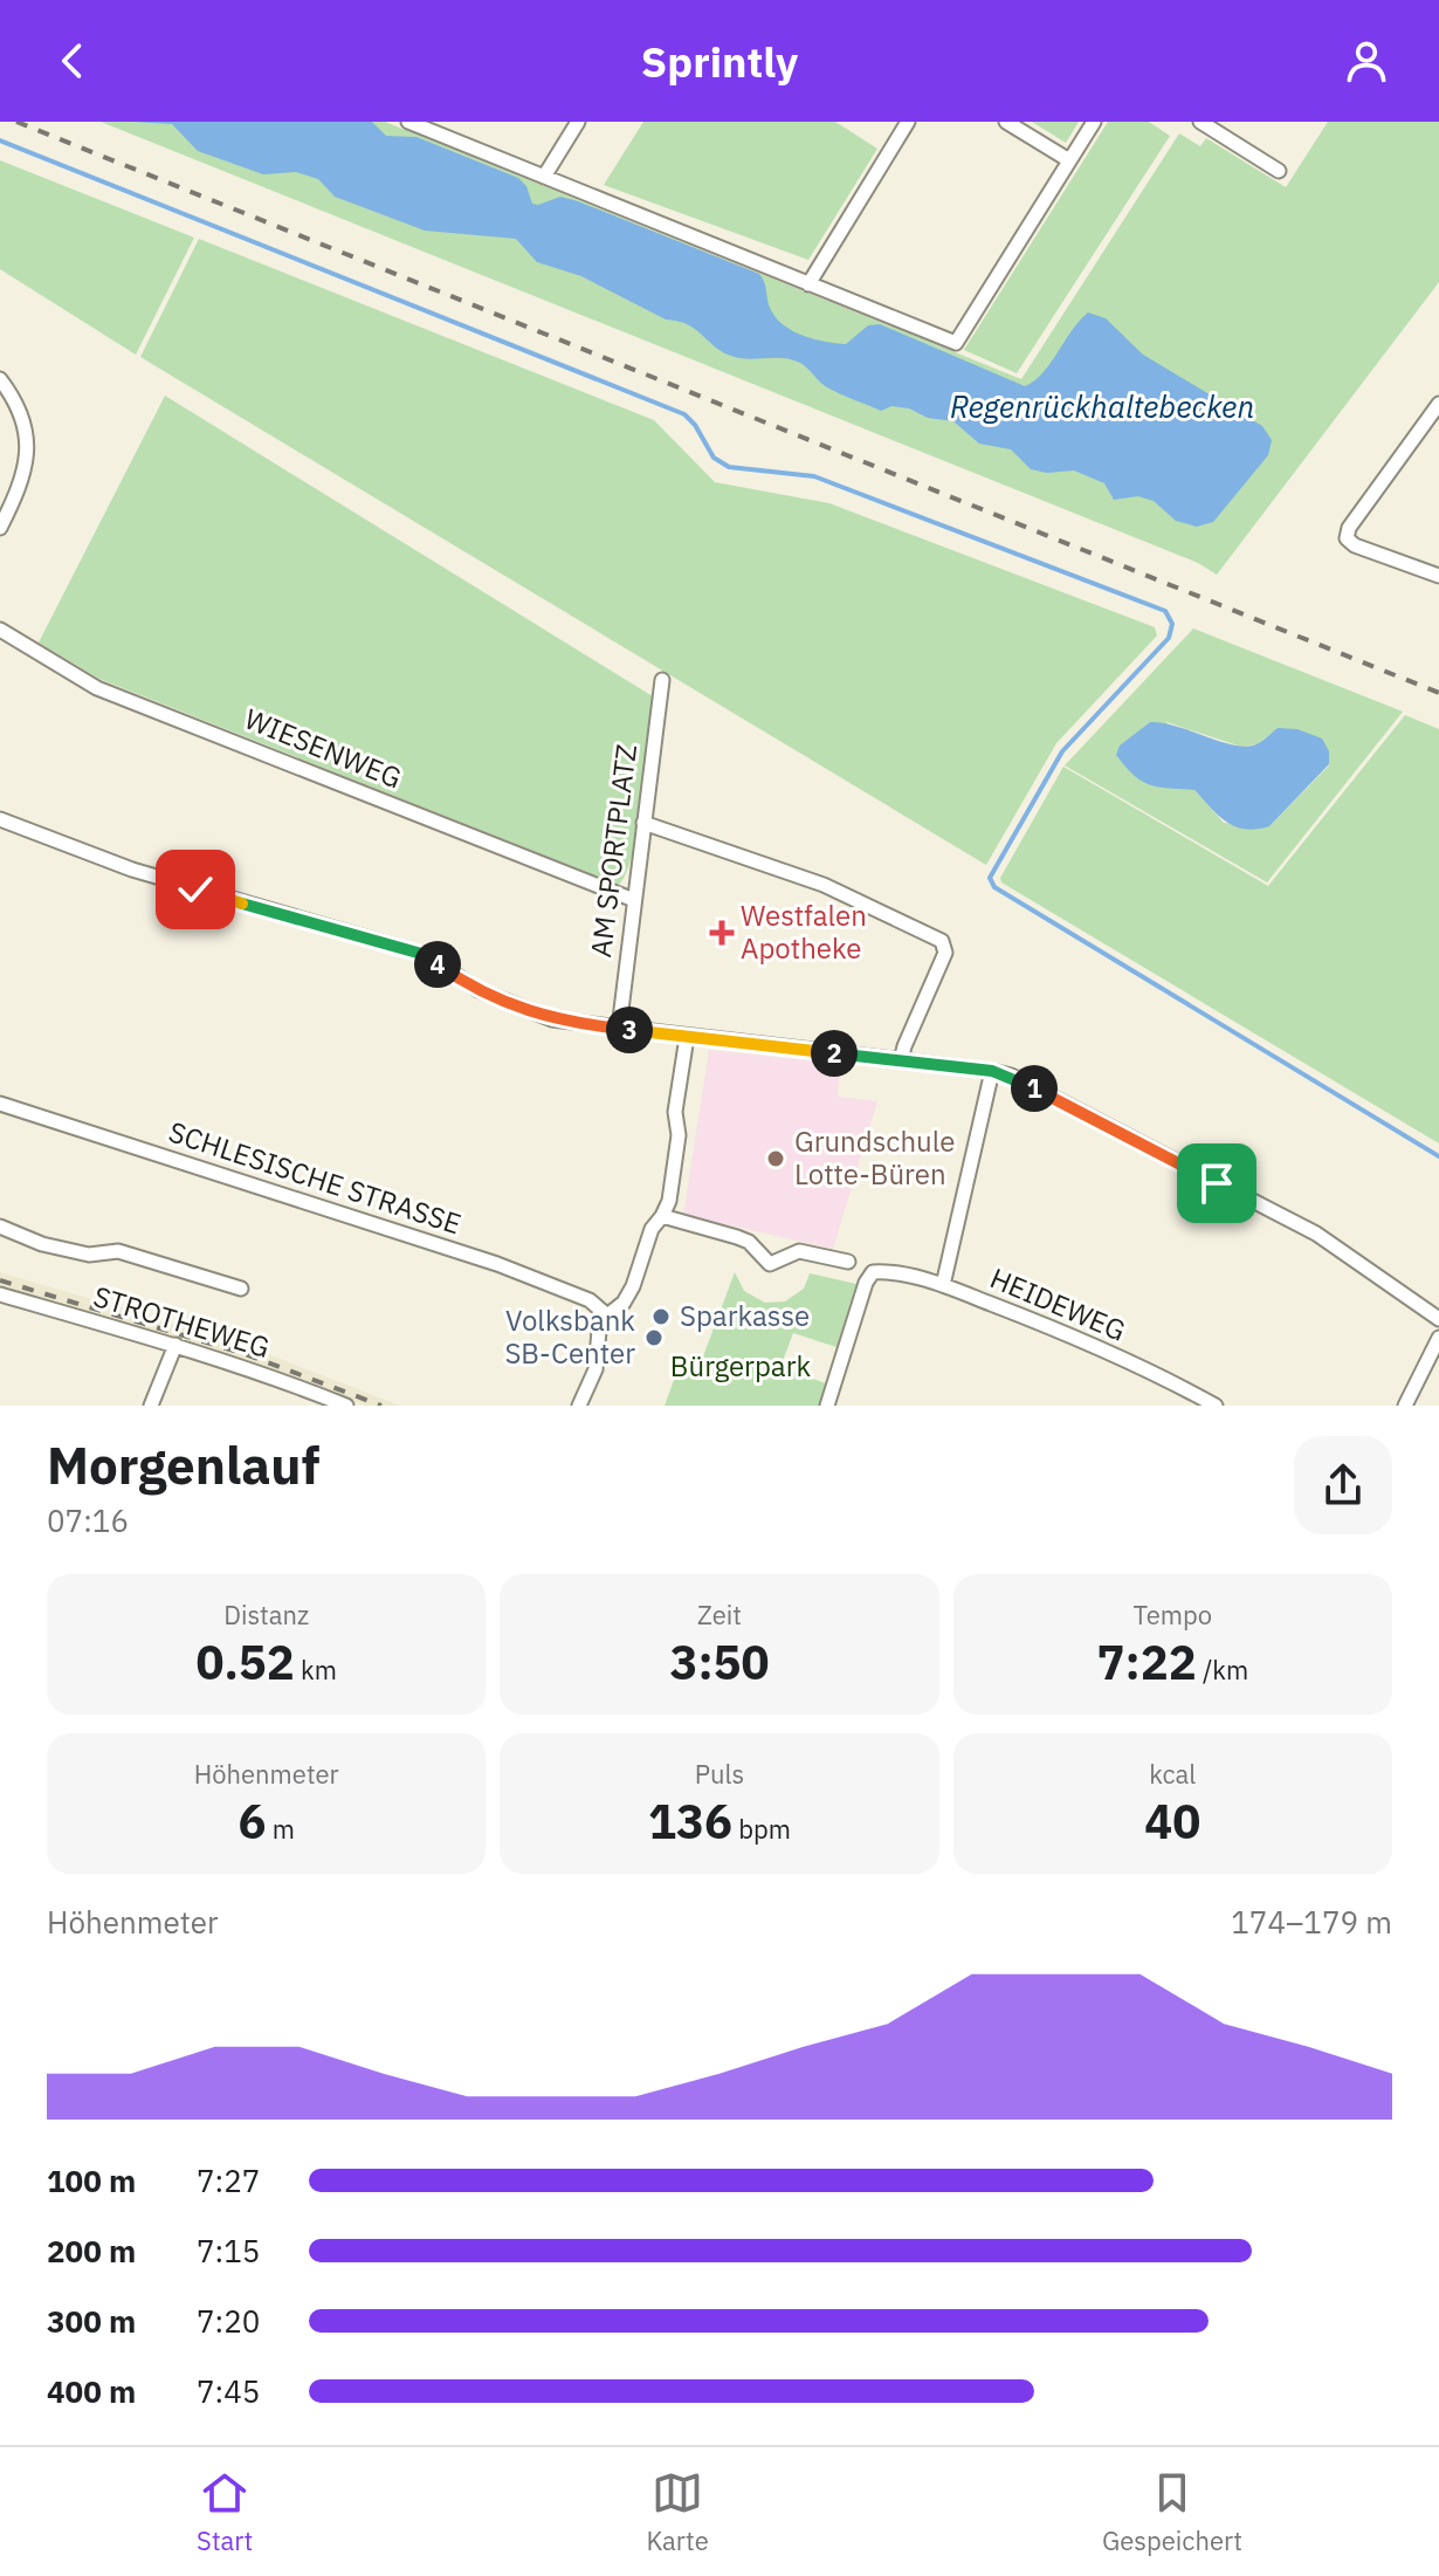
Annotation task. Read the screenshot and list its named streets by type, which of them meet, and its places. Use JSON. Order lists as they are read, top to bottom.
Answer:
{
  "streets": {
    "street": [
      "WIESENWEG",
      "AM SPORTPLATZ",
      "SCHLESISCHE STRASSE",
      "HEIDEWEG",
      "STROTHEWEG"
    ]
  },
  "crossings": [
    ["WIESENWEG", "AM SPORTPLATZ"]
  ],
  "water": ["Regenrückhaltebecken"],
  "parks": ["Bürgerpark"],
  "places": {
    "health": ["Westfalen Apotheke"],
    "other": ["Grundschule Lotte-Büren", "Sparkasse", "Volksbank SB-Center"]
  },
  "page": {
    "header": "Sprintly",
    "pins": [
      "4",
      "3",
      "2",
      "1"
    ],
    "heading": ["Morgenlauf", "07:16"],
    "stats": [
      ["Distanz", "0.52 km"],
      ["Zeit", "3:50"],
      ["Tempo", "7:22 /km"],
      ["Höhenmeter", "6 m"],
      ["Puls", "136 bpm"],
      ["kcal", "40"]
    ],
    "chart": ["Höhenmeter", "174–179 m"],
    "list": [
      {
        "name": "100 m",
        "note": "7:27"
      },
      {
        "name": "200 m",
        "note": "7:15"
      },
      {
        "name": "300 m",
        "note": "7:20"
      },
      {
        "name": "400 m",
        "note": "7:45"
      }
    ],
    "tabs": ["Start", "Karte", "Gespeichert"]
  }
}
